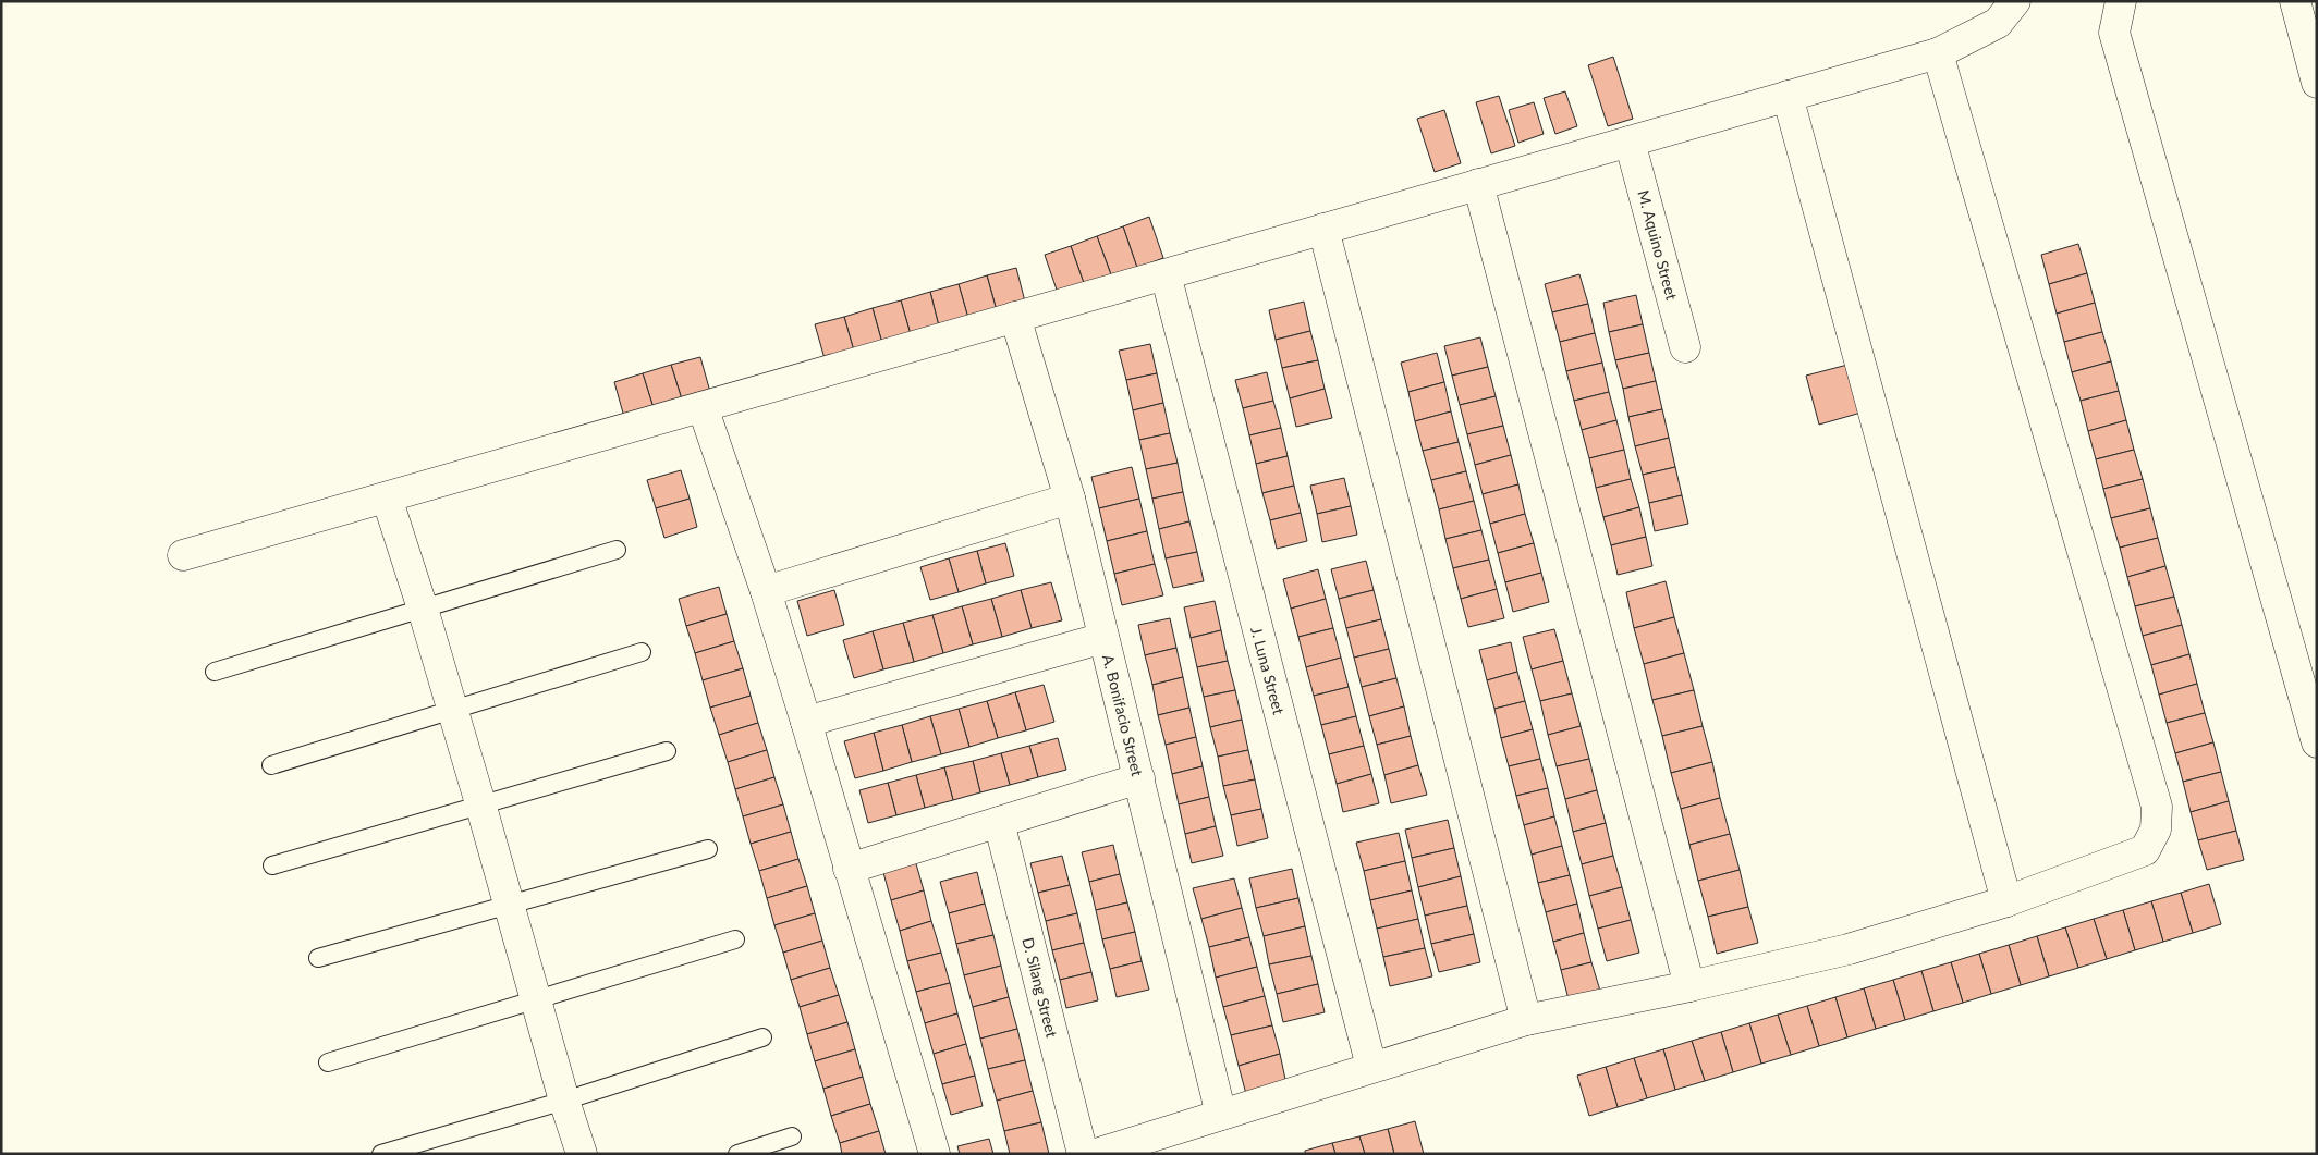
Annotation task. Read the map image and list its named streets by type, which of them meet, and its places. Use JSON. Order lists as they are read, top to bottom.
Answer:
{
  "streets": {
    "street": [
      "M. Aquino Street",
      "J. Luna Street",
      "A. Bonifacio Street",
      "D. Silang Street"
    ]
  }
}
